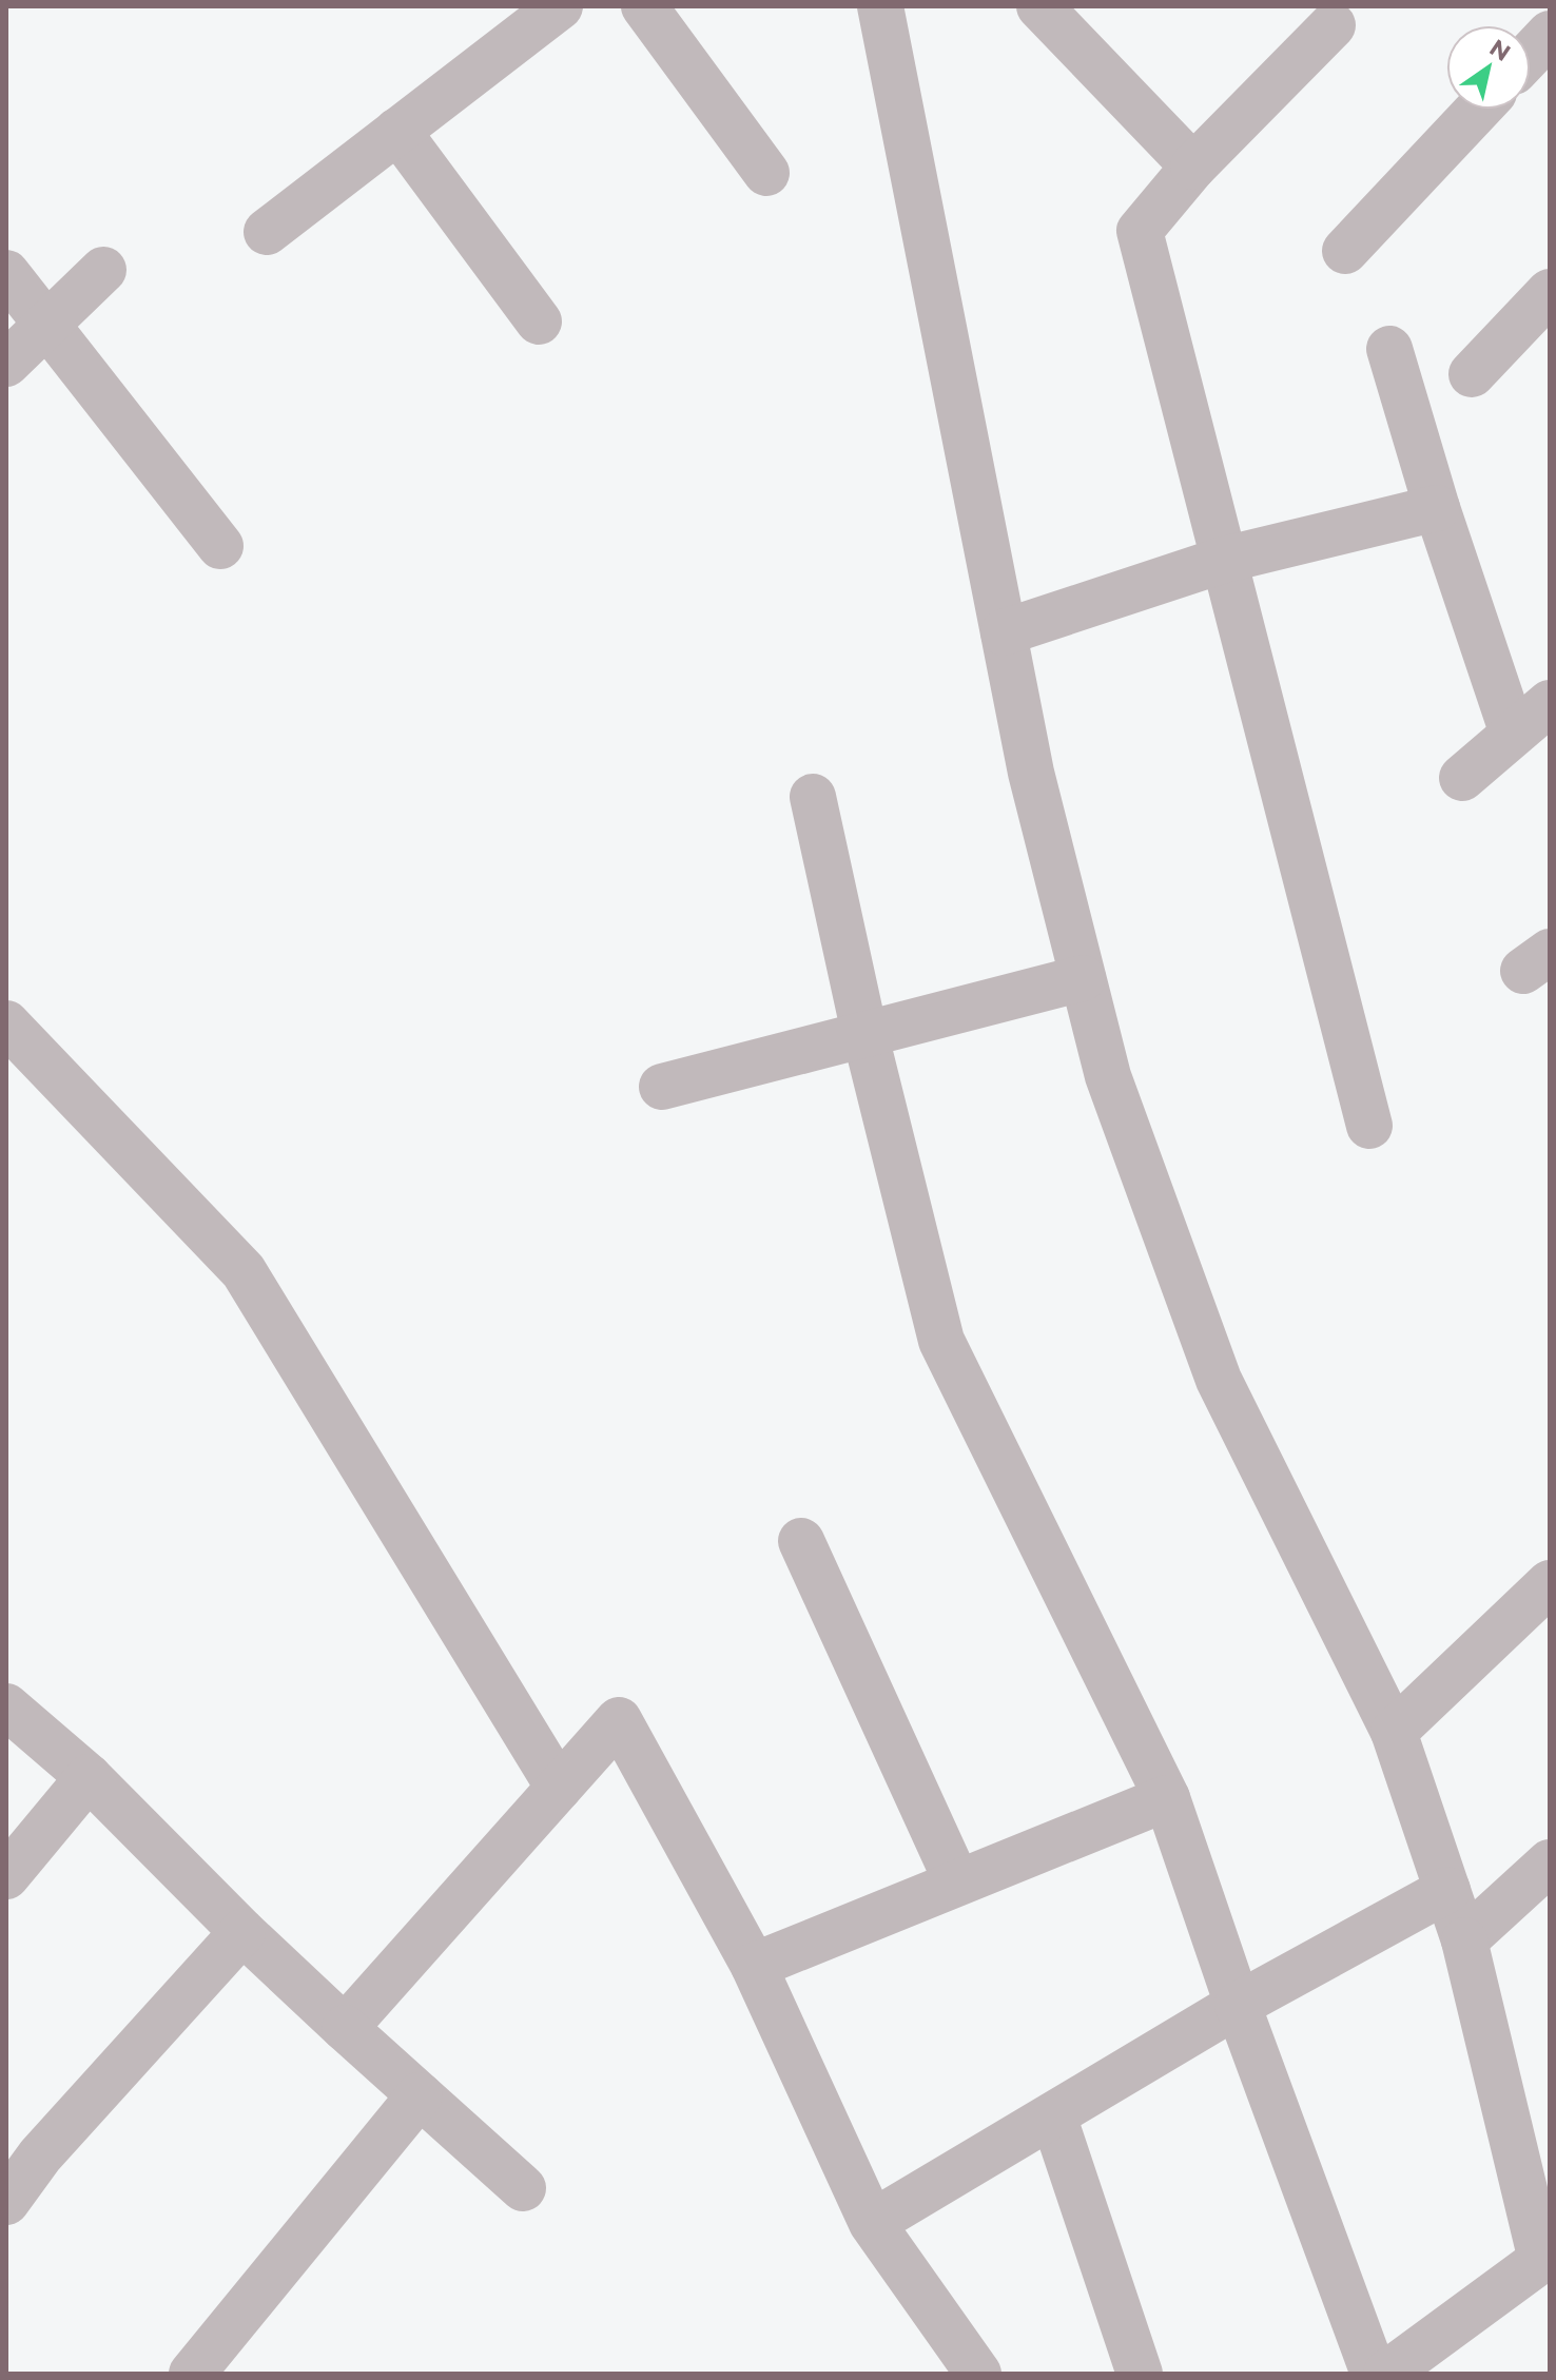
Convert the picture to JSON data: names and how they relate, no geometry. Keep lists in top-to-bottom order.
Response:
{
  "north": "top right"
}
